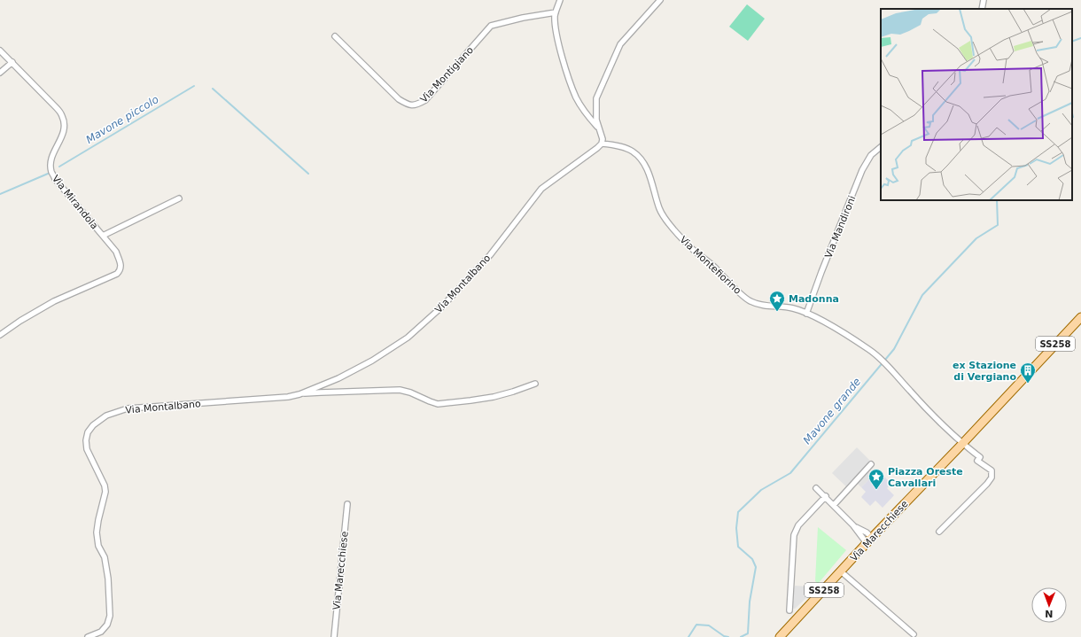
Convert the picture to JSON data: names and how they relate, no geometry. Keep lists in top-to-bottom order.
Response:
{
  "streets": {
    "main road": ["SS258", "Via Marecchiese"],
    "street": [
      "Via Montigiano",
      "Via Mirandola",
      "Via Mandironi",
      "Via Montefiorino",
      "Via Montalbano"
    ]
  },
  "crossings": [
    ["Via Mandironi", "Via Montefiorino"],
    ["Via Montefiorino", "Via Montalbano"],
    ["Via Montefiorino", "Via Marecchiese"]
  ],
  "water": ["Mavone piccolo", "Mavone grande"],
  "places": {
    "place": ["Madonna", "Piazza Oreste Cavallari"],
    "building": ["ex Stazione di Vergiano"]
  },
  "north": "bottom"
}
